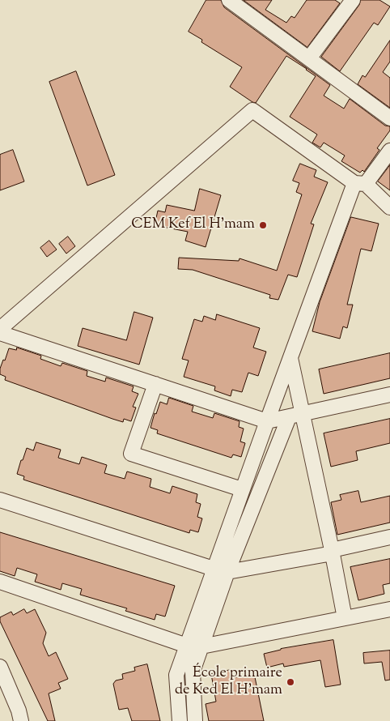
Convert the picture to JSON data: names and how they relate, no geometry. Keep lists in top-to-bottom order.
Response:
{
  "places": ["CEM Kef El H'mam", "École primaire de Ked El H'mam"]
}
